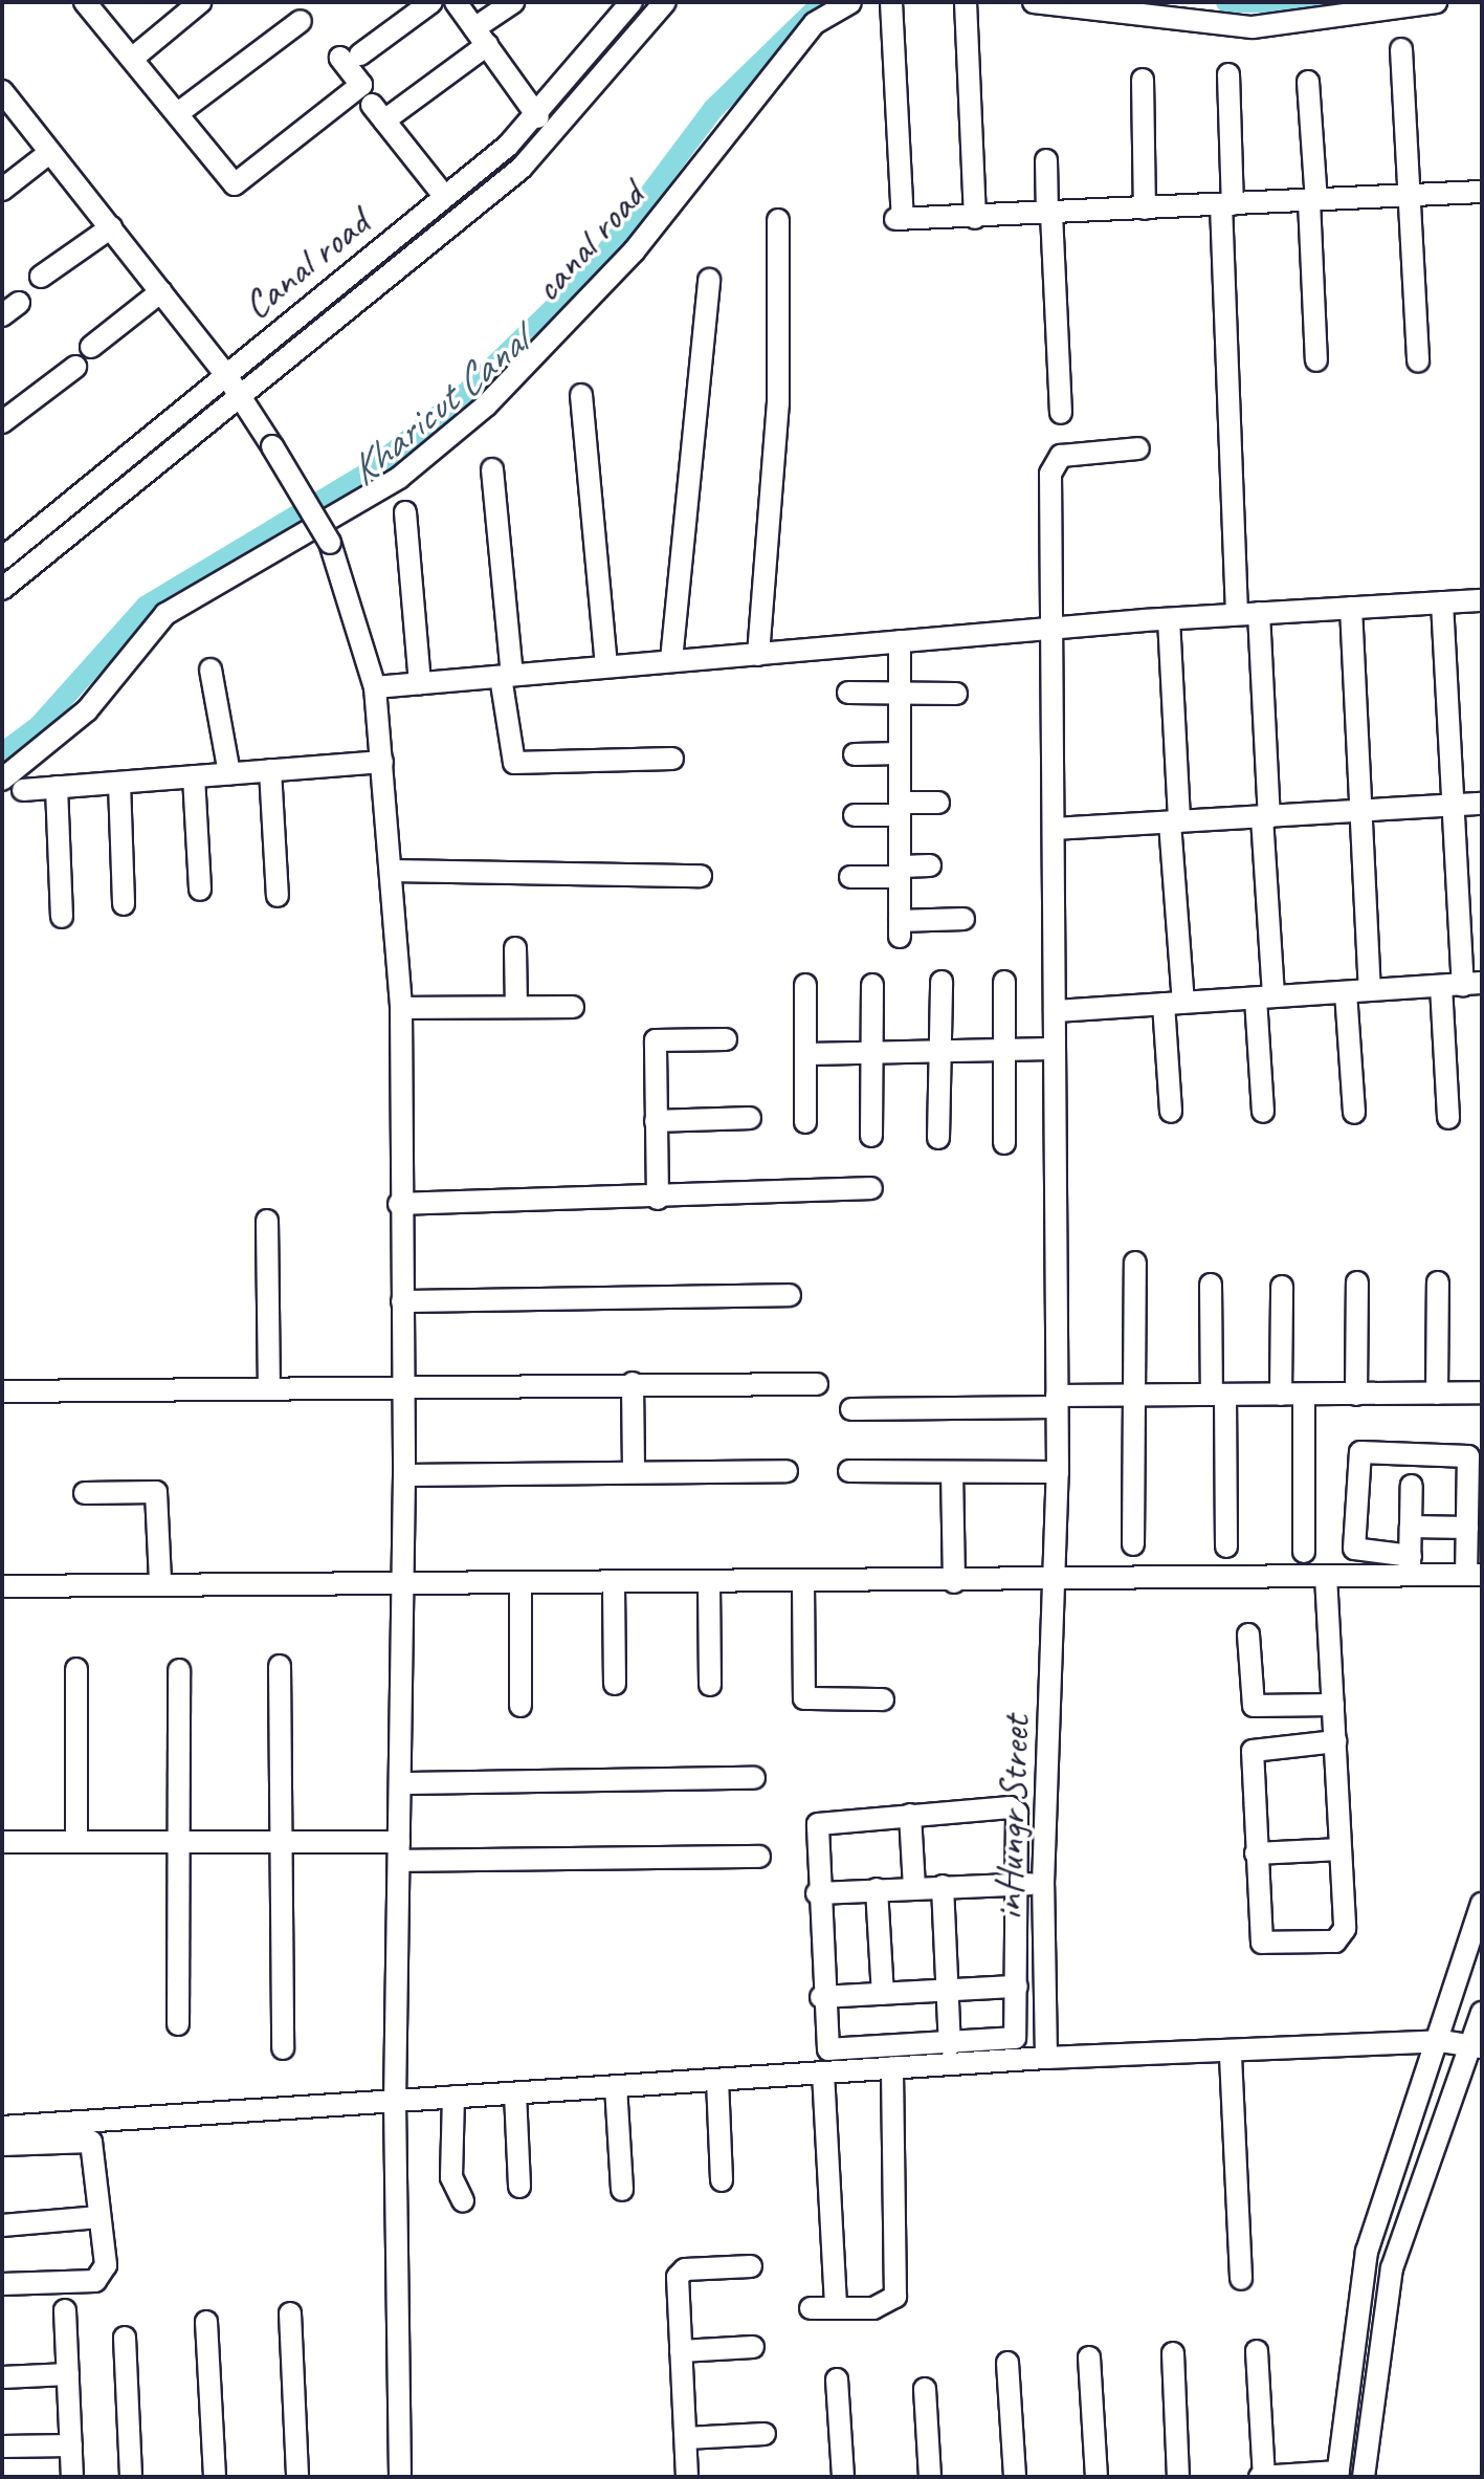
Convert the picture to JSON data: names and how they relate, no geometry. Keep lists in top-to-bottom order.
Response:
{
  "streets": {
    "street": ["canal road", "Canal road", "inHungr Street"]
  },
  "water": ["Kharicut Canal"]
}
